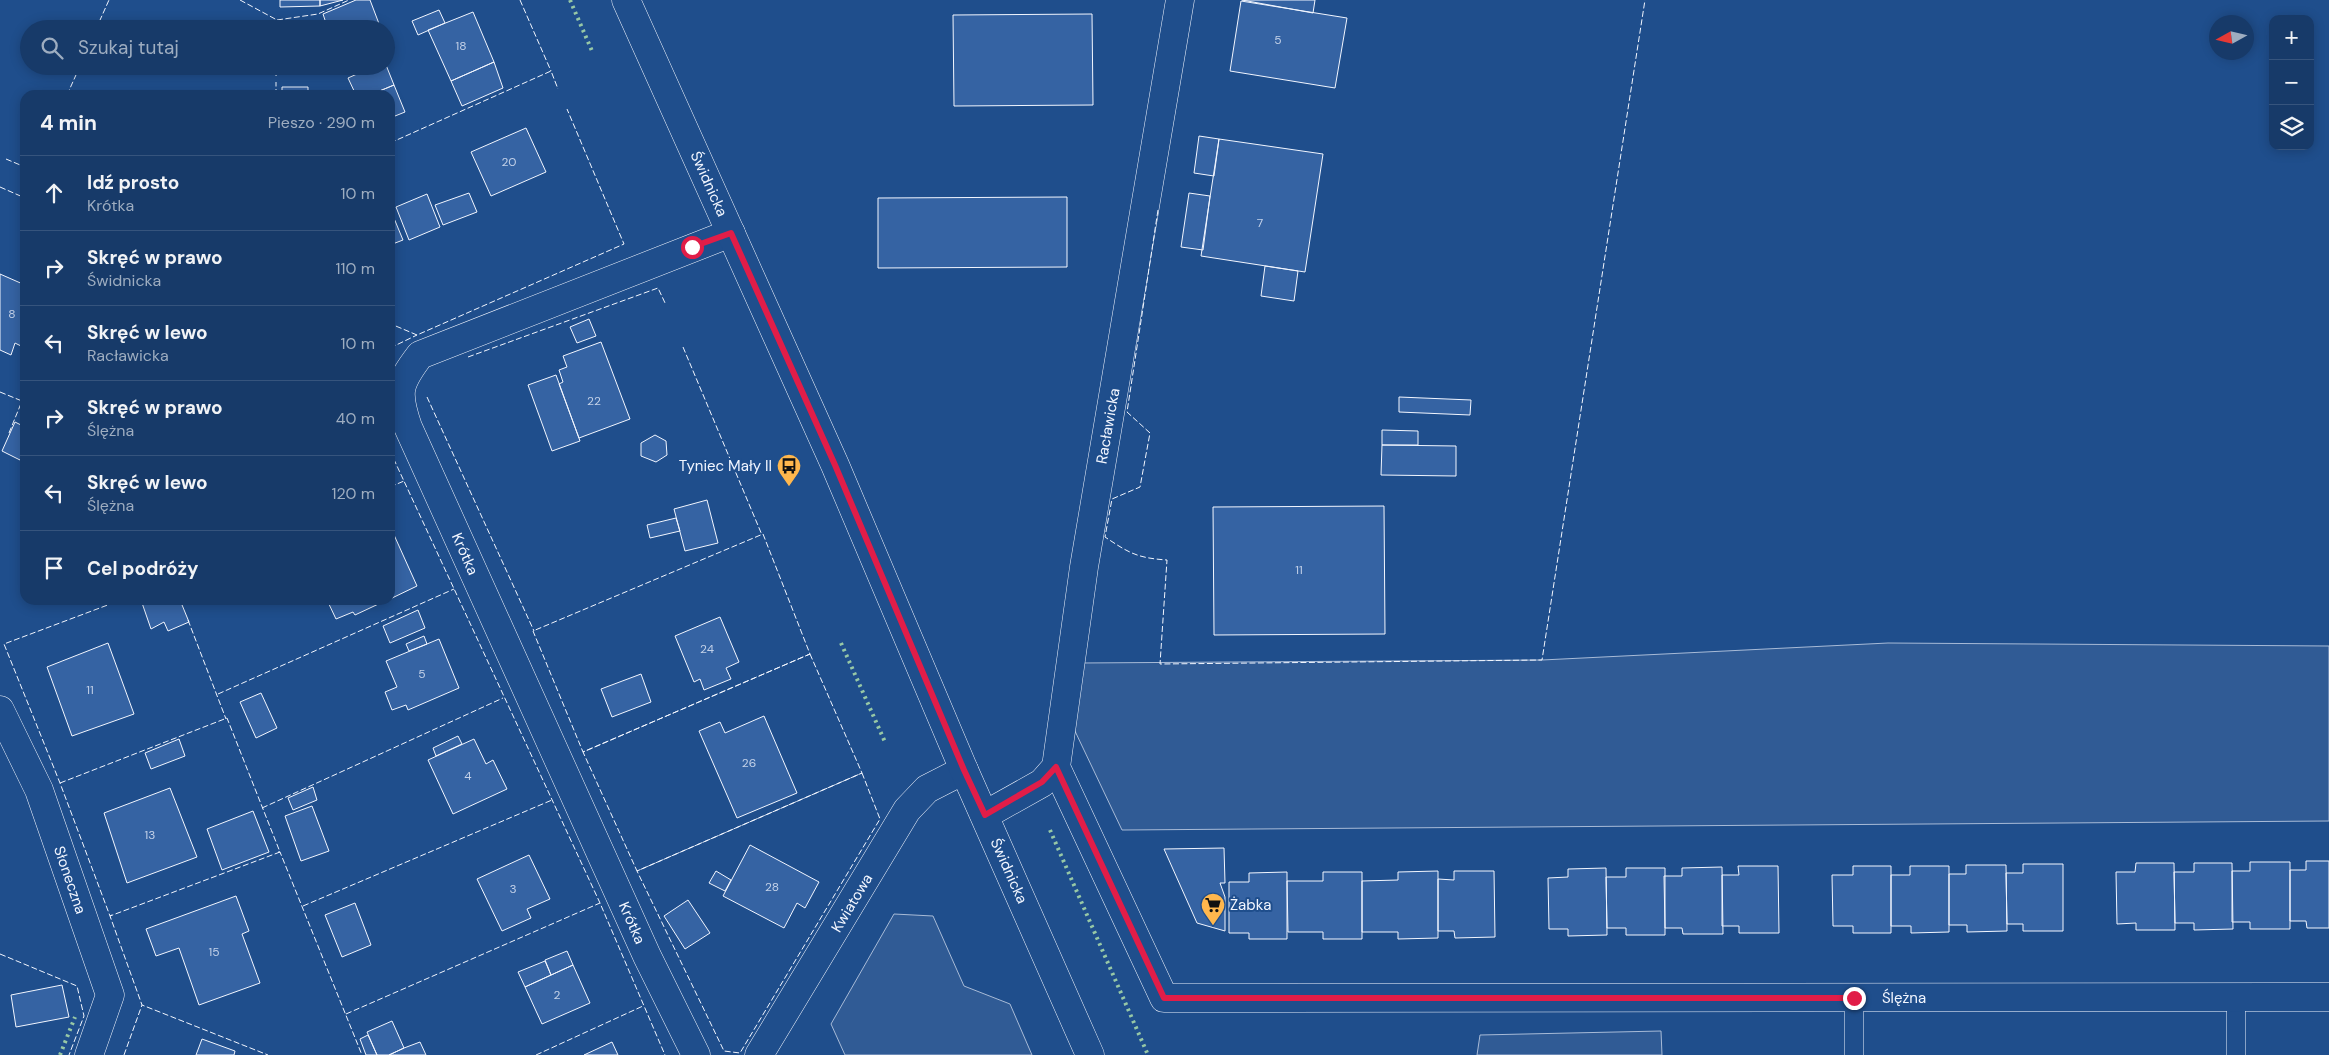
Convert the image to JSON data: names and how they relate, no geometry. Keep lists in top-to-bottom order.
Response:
{
  "streets": {
    "street": [
      "Świdnicka",
      "Racławicka",
      "Krótka",
      "Słoneczna",
      "Kwiatowa",
      "Ślężna"
    ]
  },
  "crossings": [
    ["Świdnicka", "Krótka"],
    ["Świdnicka", "Kwiatowa"],
    ["Racławicka", "Ślężna"]
  ],
  "places": {
    "bus stop": ["Tyniec Mały II"],
    "supermarket": ["Żabka"]
  },
  "house_numbers": [
    "5",
    "18",
    "20",
    "7",
    "8",
    "22",
    "11",
    "24",
    "5",
    "11",
    "26",
    "4",
    "13",
    "28",
    "3",
    "15",
    "2"
  ],
  "north": "left",
  "page": {
    "map_buttons": ["+", "−"],
    "search": "Szukaj tutaj",
    "heading": ["4 min", "Pieszo · 290 m"],
    "list": [
      ["Idź prosto", "Krótka", "10 m"],
      ["Skręć w prawo", "Świdnicka", "110 m"],
      ["Skręć w lewo", "Racławicka", "10 m"],
      ["Skręć w prawo", "Ślężna", "40 m"],
      ["Skręć w lewo", "Ślężna", "120 m"],
      "Cel podróży"
    ]
  }
}
